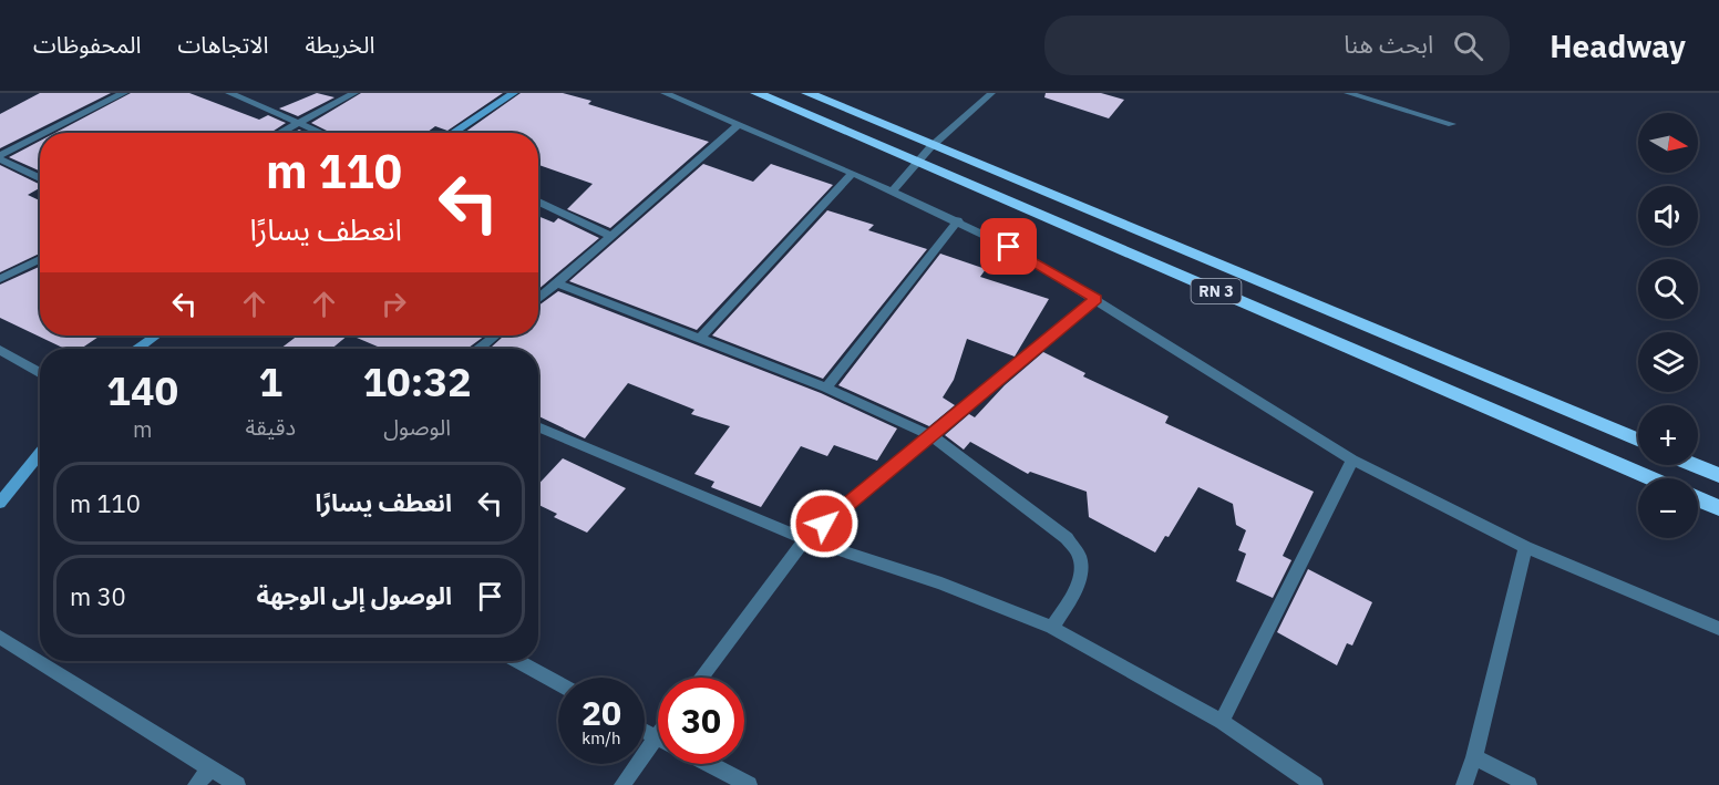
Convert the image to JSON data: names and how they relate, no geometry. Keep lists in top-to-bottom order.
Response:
{
  "streets": {
    "highway": ["RN 3"]
  },
  "north": "right",
  "page": {
    "header": "Headway",
    "search": "ابحث هنا",
    "nav": ["الخريطة", "الاتجاهات", "المحفوظات"],
    "map_buttons": ["+", "−"],
    "turn": ["110 m", "انعطف يسارًا"],
    "eta": [
      "10:32",
      "الوصول",
      "1",
      "دقيقة",
      "140",
      "m"
    ],
    "list": [
      {
        "name": "انعطف يسارًا",
        "value": "110 m"
      },
      {
        "name": "الوصول إلى الوجهة",
        "value": "30 m"
      }
    ],
    "speed": "20 km/h",
    "limit": "30"
  }
}
